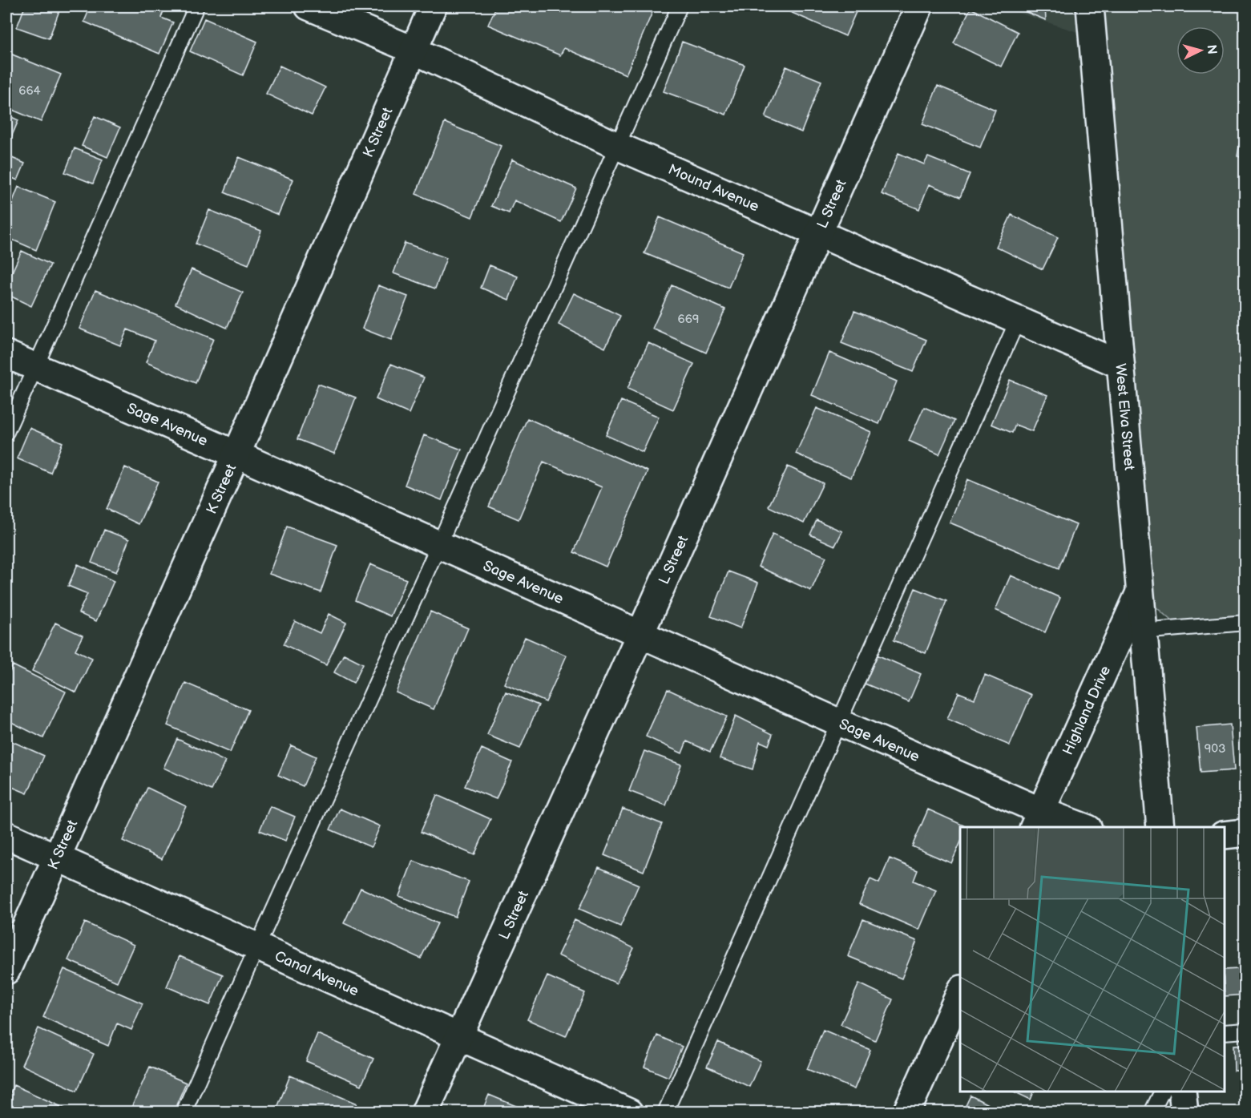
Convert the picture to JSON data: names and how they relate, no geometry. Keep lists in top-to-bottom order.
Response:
{
  "streets": {
    "street": [
      "K Street",
      "Mound Avenue",
      "L Street",
      "West Elva Street",
      "Sage Avenue",
      "Highland Drive",
      "Canal Avenue"
    ]
  },
  "crossings": [
    ["K Street", "Mound Avenue"],
    ["K Street", "Sage Avenue"],
    ["K Street", "Canal Avenue"],
    ["Mound Avenue", "L Street"],
    ["Mound Avenue", "West Elva Street"],
    ["L Street", "Sage Avenue"],
    ["L Street", "Canal Avenue"],
    ["West Elva Street", "Highland Drive"],
    ["Sage Avenue", "Highland Drive"]
  ],
  "house_numbers": ["664", "669", "903"],
  "north": "right"
}
